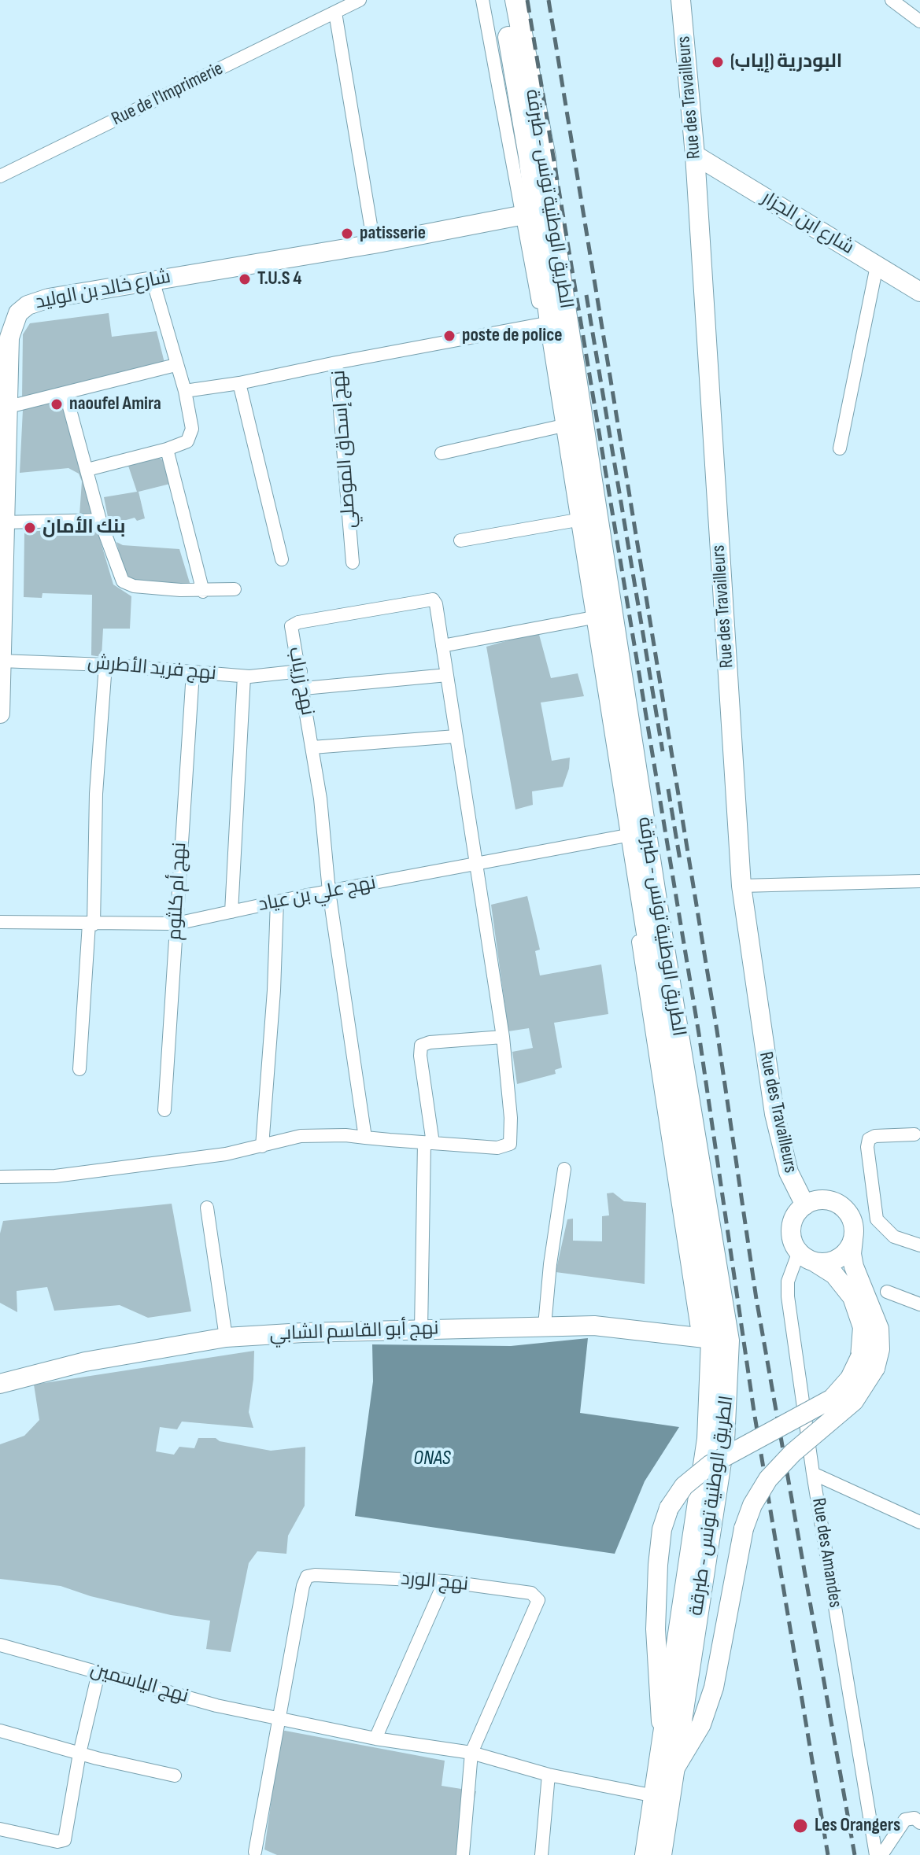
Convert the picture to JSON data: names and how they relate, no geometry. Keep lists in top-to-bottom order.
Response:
{
  "streets": {
    "main road": ["الطريق الوطنية تونس - طبرقة"],
    "street": [
      "Rue de l'Imprimerie",
      "Rue des Travailleurs",
      "شارع ابن الجزار",
      "شارع خالد بن الوليد",
      "نهج إسحاق الموصلي",
      "نهج فريد الأطرش",
      "نهج زرياب",
      "نهج أم كلثوم",
      "نهج علي بن عياد",
      "نهج أبو القاسم الشابي",
      "Rue des Amandes",
      "نهج الورد",
      "نهج الياسمين"
    ]
  },
  "crossings": [
    ["Rue des Travailleurs", "شارع ابن الجزار"],
    ["Rue des Travailleurs", "Rue des Amandes"],
    ["الطريق الوطنية تونس - طبرقة", "شارع خالد بن الوليد"],
    ["الطريق الوطنية تونس - طبرقة", "نهج إسحاق الموصلي"],
    ["الطريق الوطنية تونس - طبرقة", "نهج علي بن عياد"],
    ["الطريق الوطنية تونس - طبرقة", "نهج أبو القاسم الشابي"],
    ["الطريق الوطنية تونس - طبرقة", "نهج الياسمين"],
    ["شارع خالد بن الوليد", "نهج فريد الأطرش"],
    ["نهج فريد الأطرش", "نهج زرياب"],
    ["نهج فريد الأطرش", "نهج أم كلثوم"],
    ["نهج زرياب", "نهج علي بن عياد"],
    ["نهج أم كلثوم", "نهج علي بن عياد"],
    ["نهج الورد", "نهج الياسمين"]
  ],
  "water": ["ONAS"],
  "places": [
    "البودرية (إياب)",
    "patisserie",
    "T.U.S 4",
    "poste de police",
    "naoufel Amira",
    "بنك الأمان",
    "Les Orangers"
  ]
}
